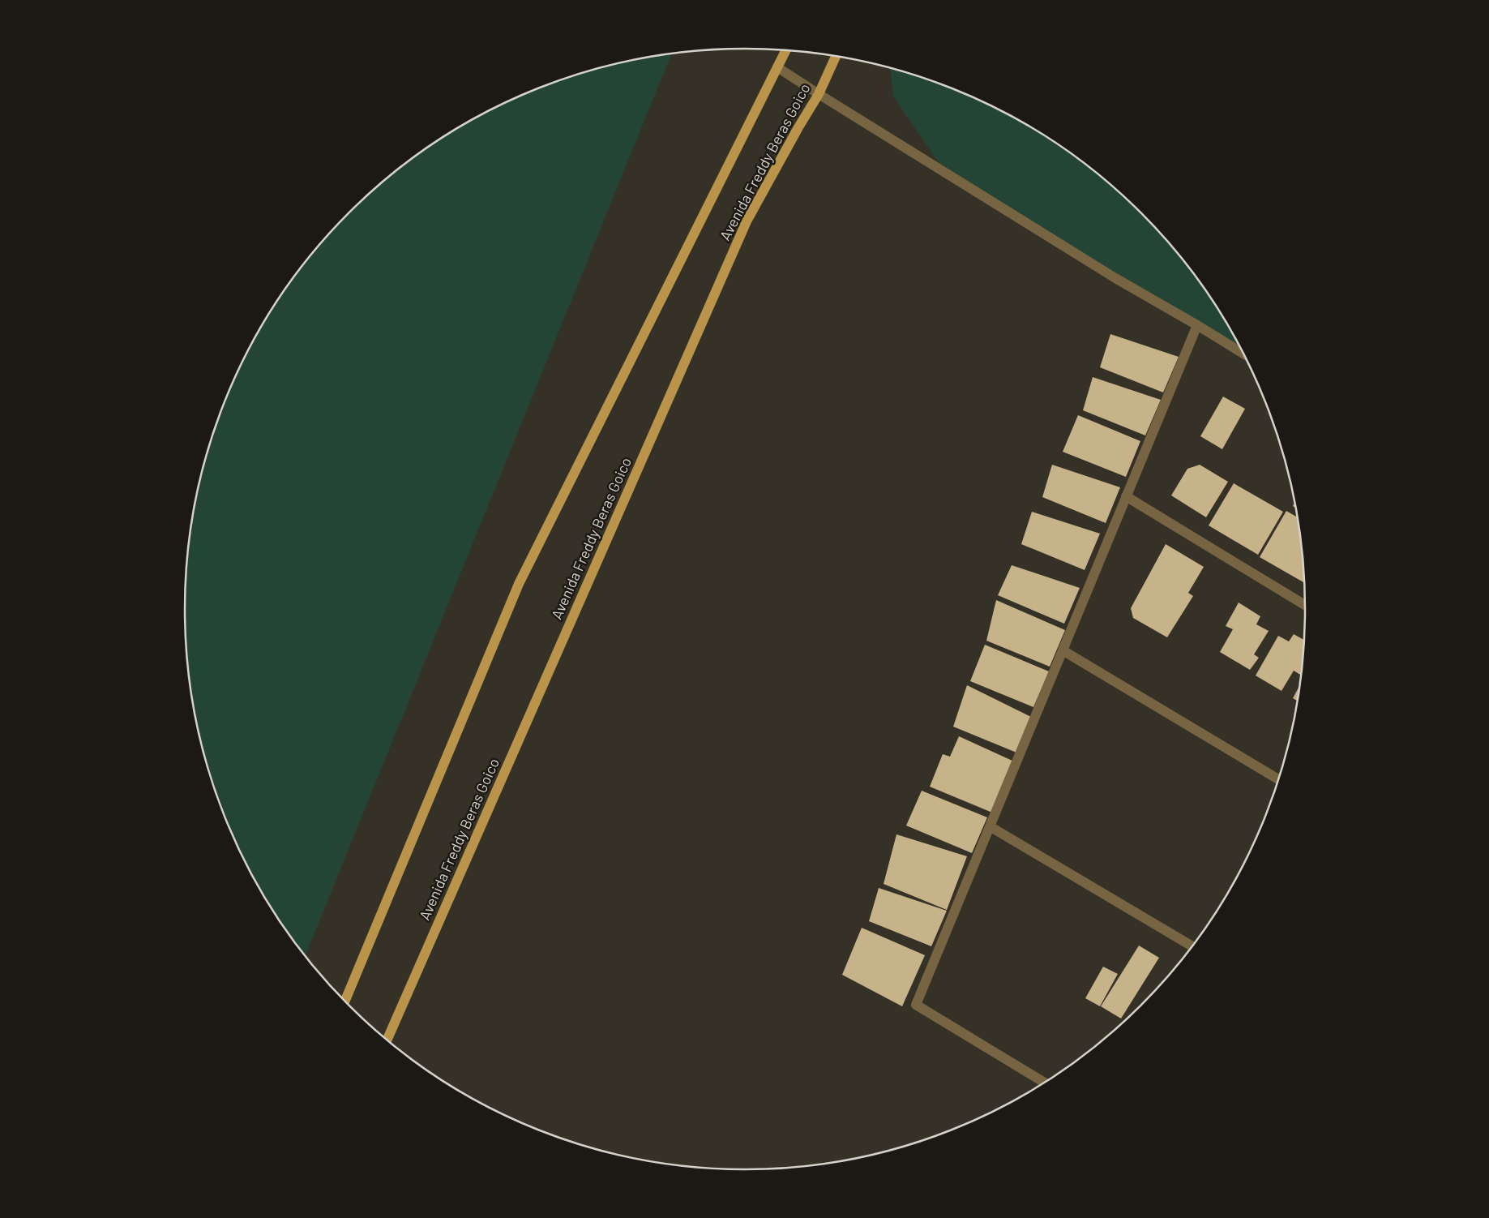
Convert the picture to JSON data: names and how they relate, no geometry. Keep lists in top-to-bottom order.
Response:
{
  "streets": {
    "main road": ["Avenida Freddy Beras Goico"]
  }
}
